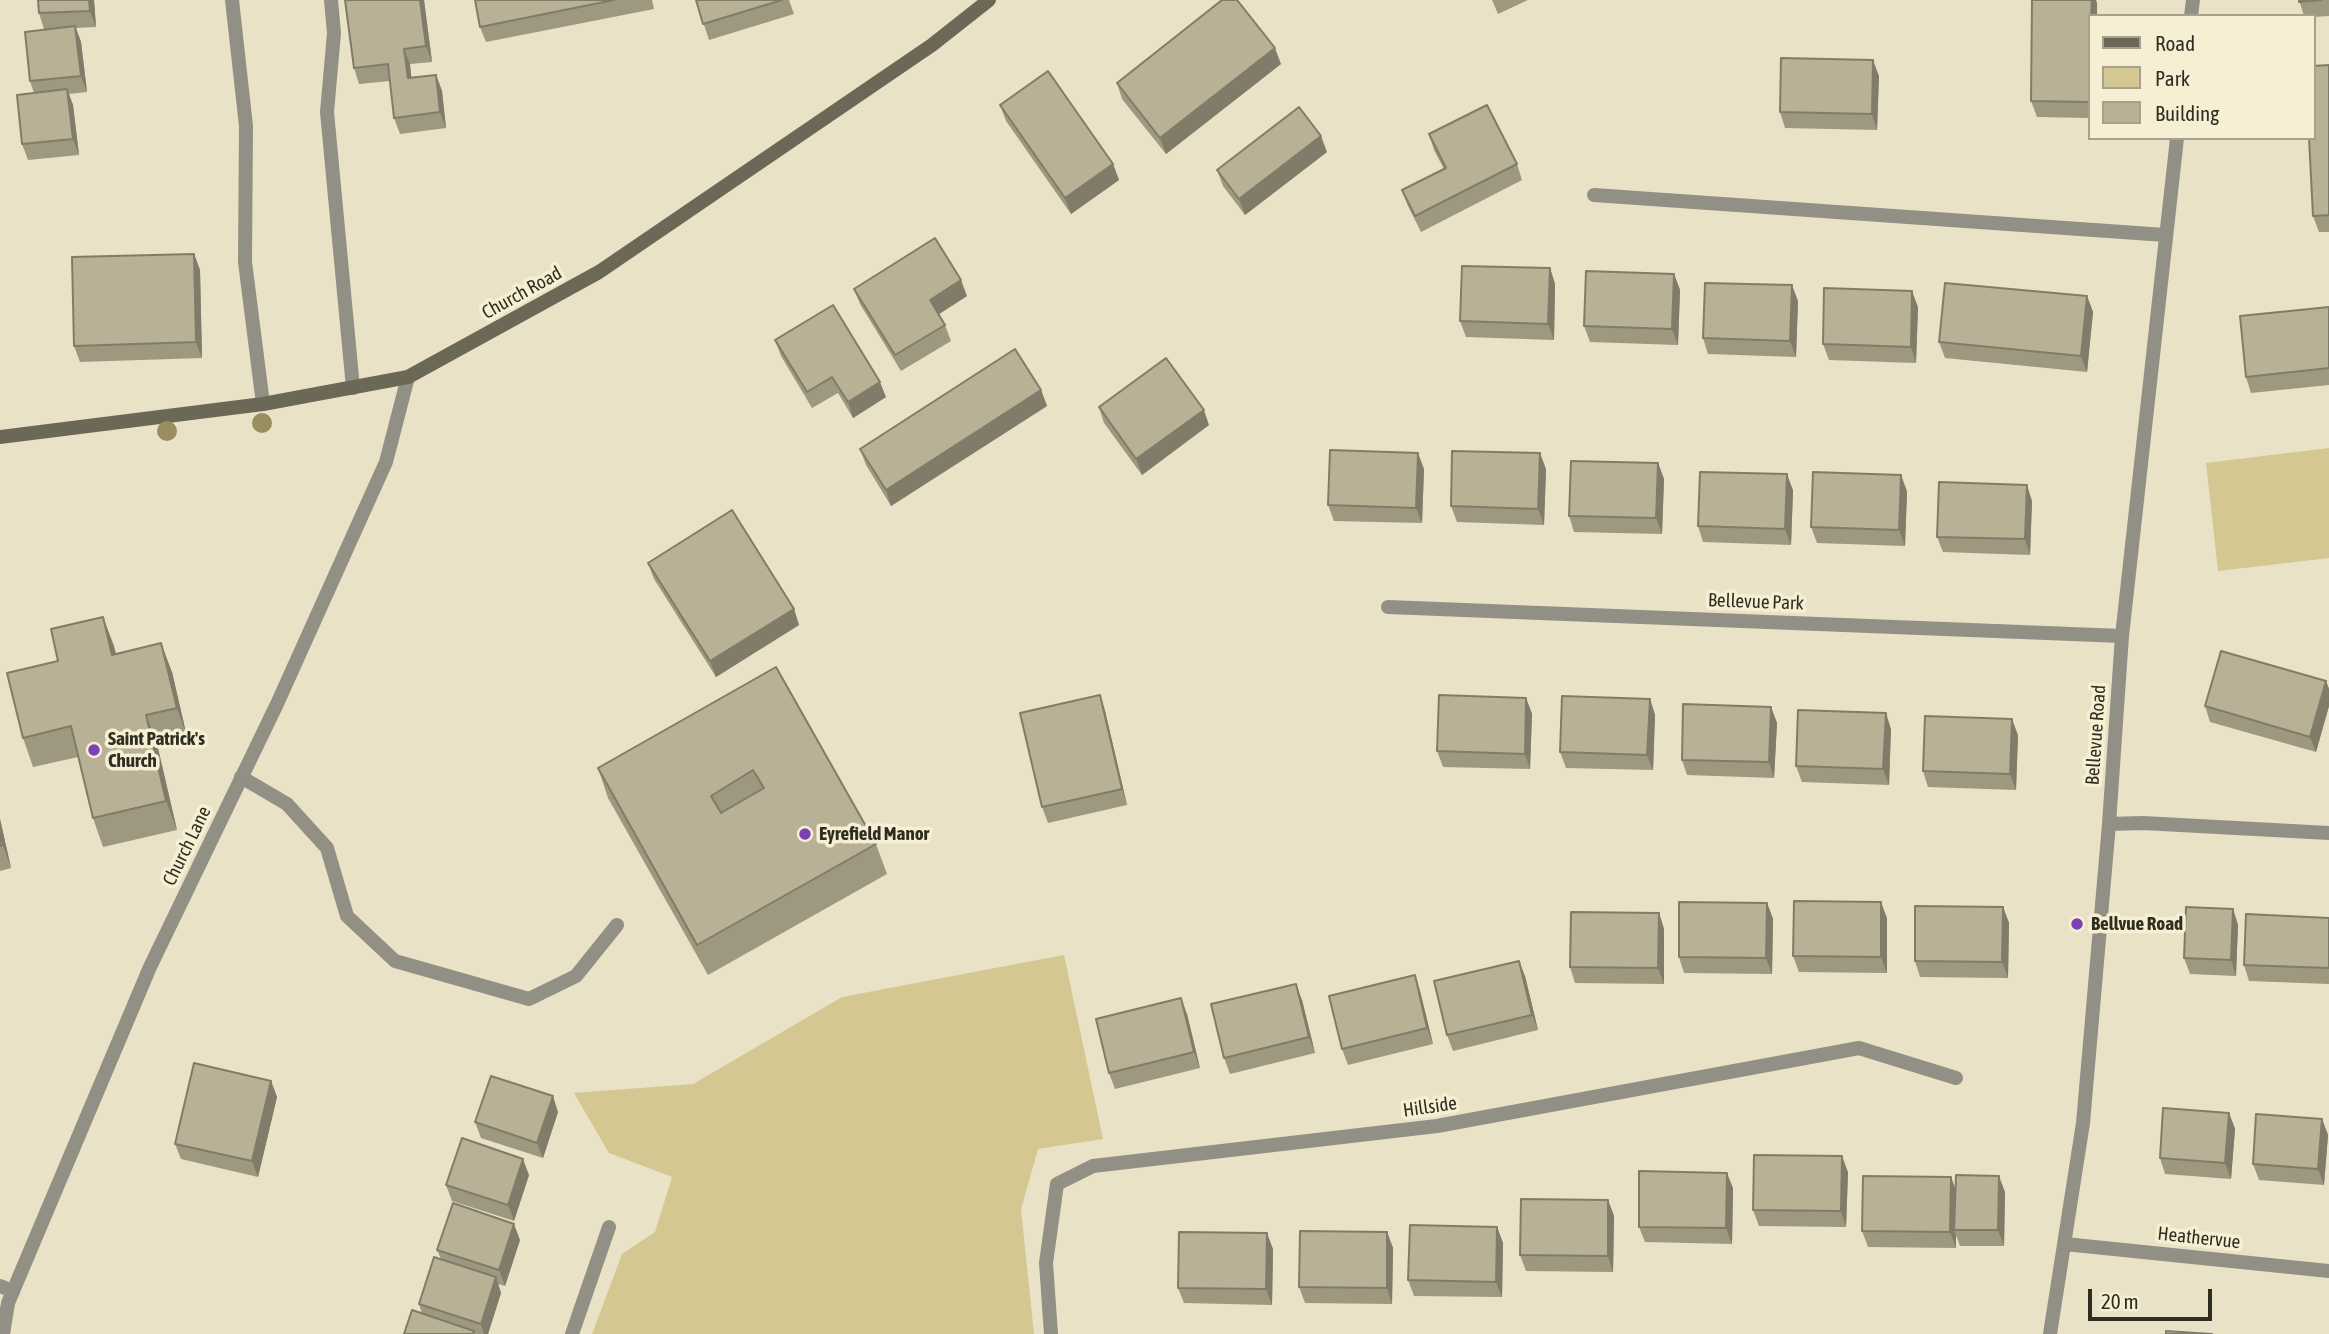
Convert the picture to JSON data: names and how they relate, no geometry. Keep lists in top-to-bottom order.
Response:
{
  "streets": {
    "main road": ["Church Road"],
    "street": [
      "Bellevue Park",
      "Bellevue Road",
      "Church Lane",
      "Hillside",
      "Heathervue"
    ]
  },
  "crossings": [
    ["Church Road", "Church Lane"],
    ["Bellevue Park", "Bellevue Road"],
    ["Bellevue Road", "Heathervue"]
  ],
  "places": ["Saint Patrick's Church", "Eyrefield Manor", "Bellvue Road"],
  "legend": ["Road", "Park", "Building"],
  "scale_bar": "20 m"
}
